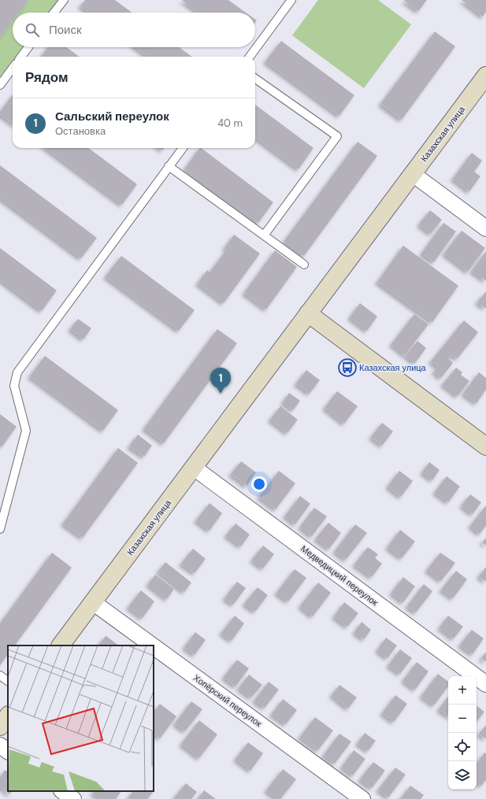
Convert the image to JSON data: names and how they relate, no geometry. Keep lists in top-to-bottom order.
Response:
{
  "streets": {
    "main road": ["Казахская улица"],
    "street": ["Медведицкий переулок", "Хопёрский переулок"]
  },
  "crossings": [
    ["Казахская улица", "Медведицкий переулок"],
    ["Казахская улица", "Хопёрский переулок"]
  ],
  "places": {
    "bus stop": ["Казахская улица"]
  },
  "page": {
    "search": "Поиск",
    "heading": "Рядом",
    "list": [
      {
        "mark": "1",
        "name": "Сальский переулок",
        "note": "Остановка",
        "value": "40 m"
      }
    ],
    "pins": "1",
    "map_buttons": ["+", "−"]
  }
}
